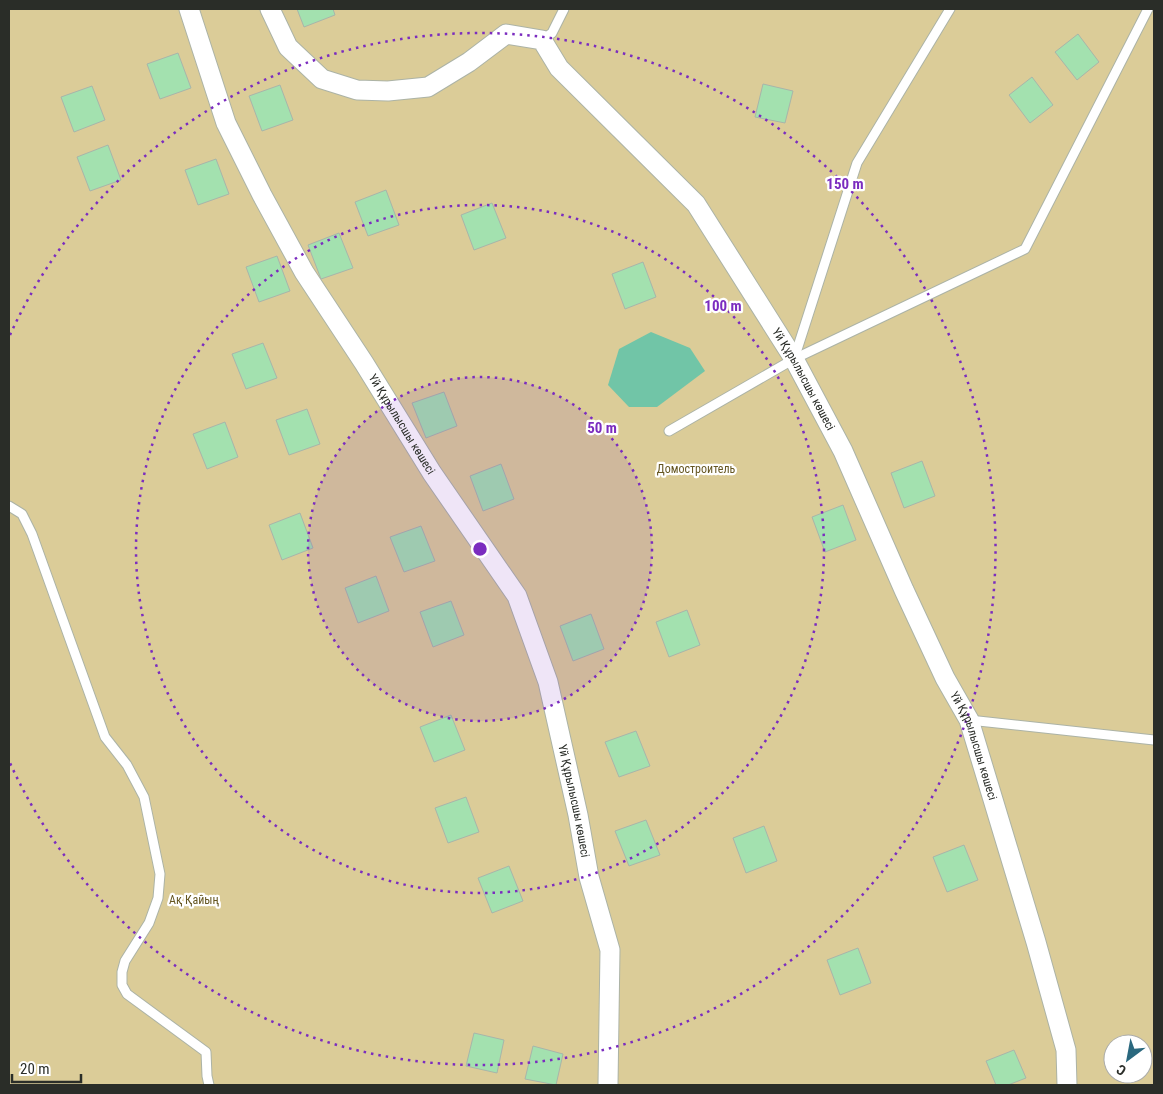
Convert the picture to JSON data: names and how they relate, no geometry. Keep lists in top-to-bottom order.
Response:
{
  "streets": {
    "street": ["Үй Құрылысшы көшесі"]
  },
  "parks": ["Домостроитель", "Ақ Қайың"],
  "scale_bar": "20 m",
  "north": "bottom left",
  "rings": ["150 m", "100 m", "50 m"]
}
